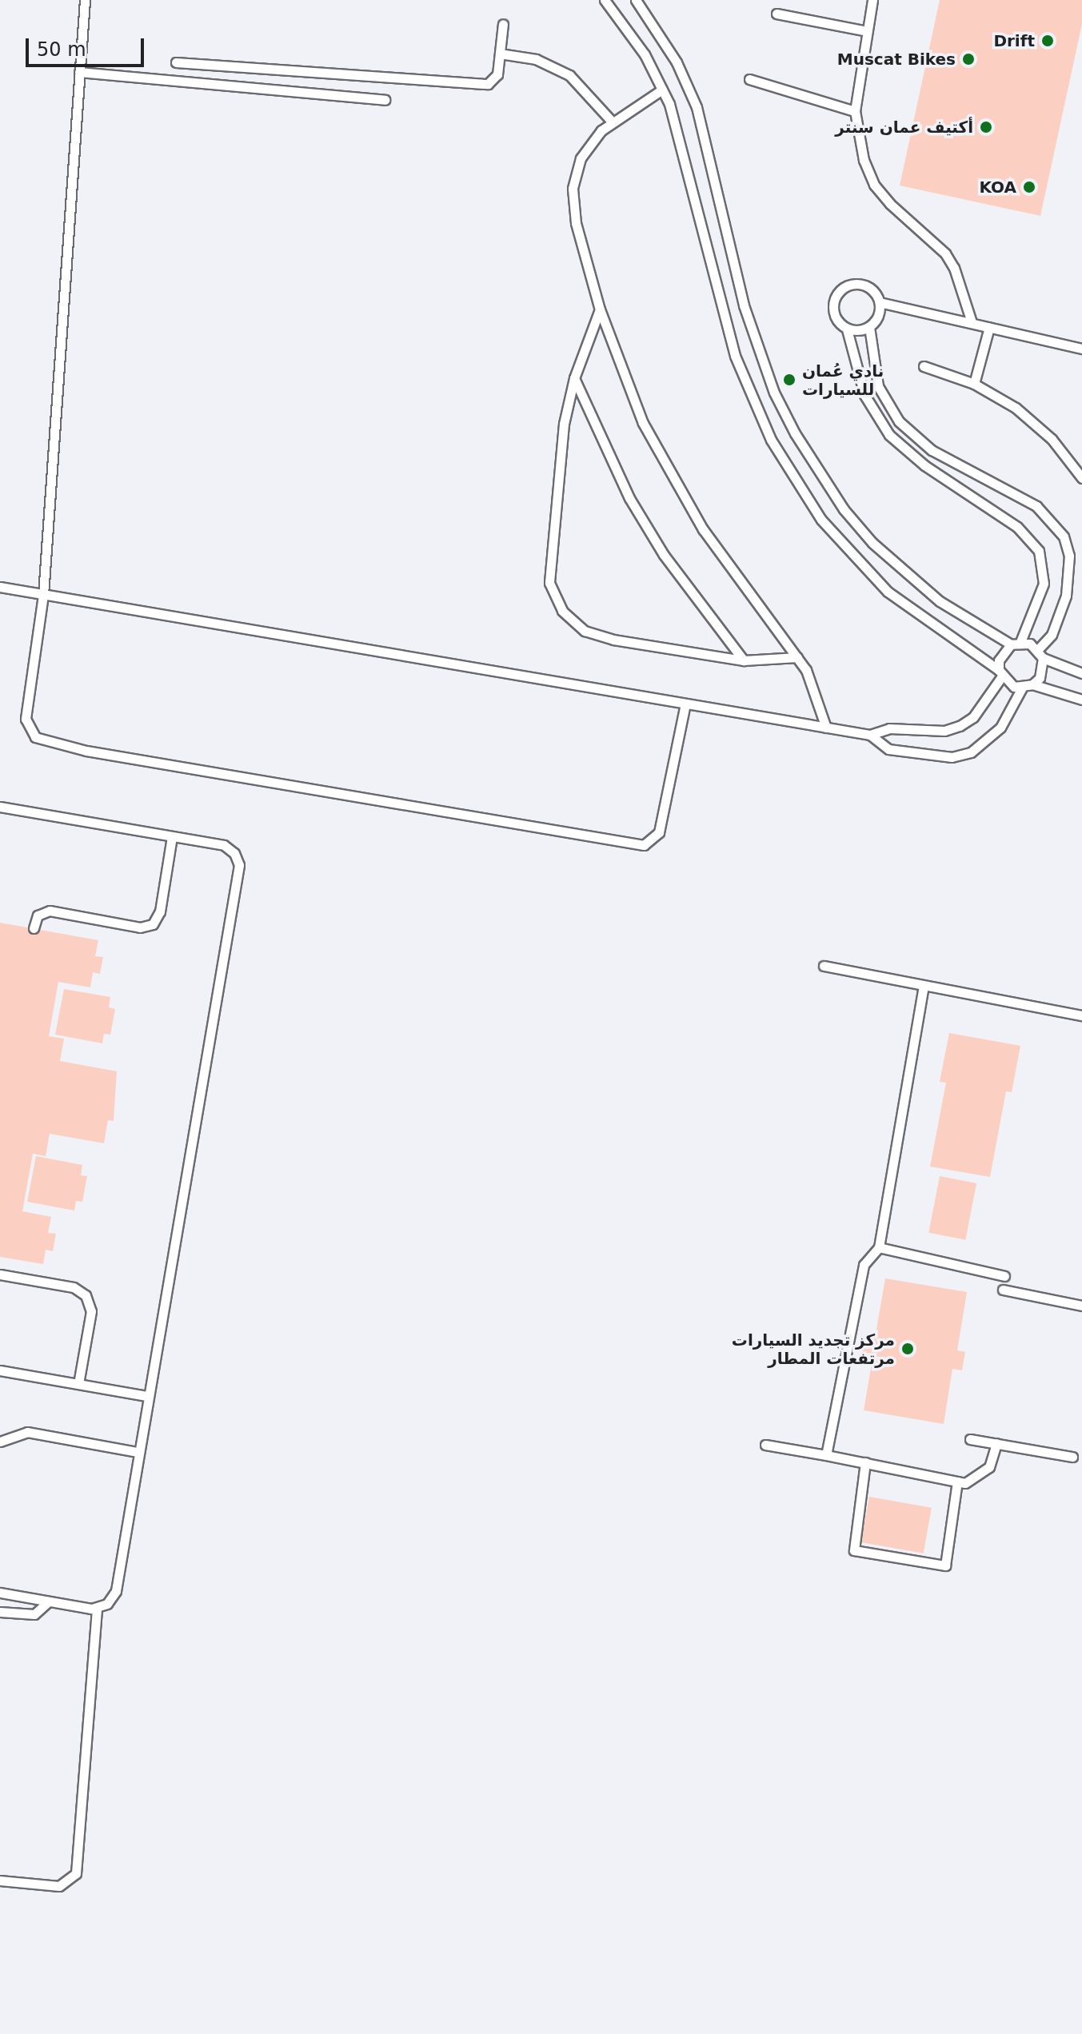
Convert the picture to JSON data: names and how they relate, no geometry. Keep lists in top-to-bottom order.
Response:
{
  "places": [
    "Drift",
    "Muscat Bikes",
    "أكتيف عمان سنتر",
    "KOA",
    "نادي عُمان للسيارات",
    "مركز تجديد السيارات مرتفعات المطار"
  ],
  "scale_bar": "50 m"
}
